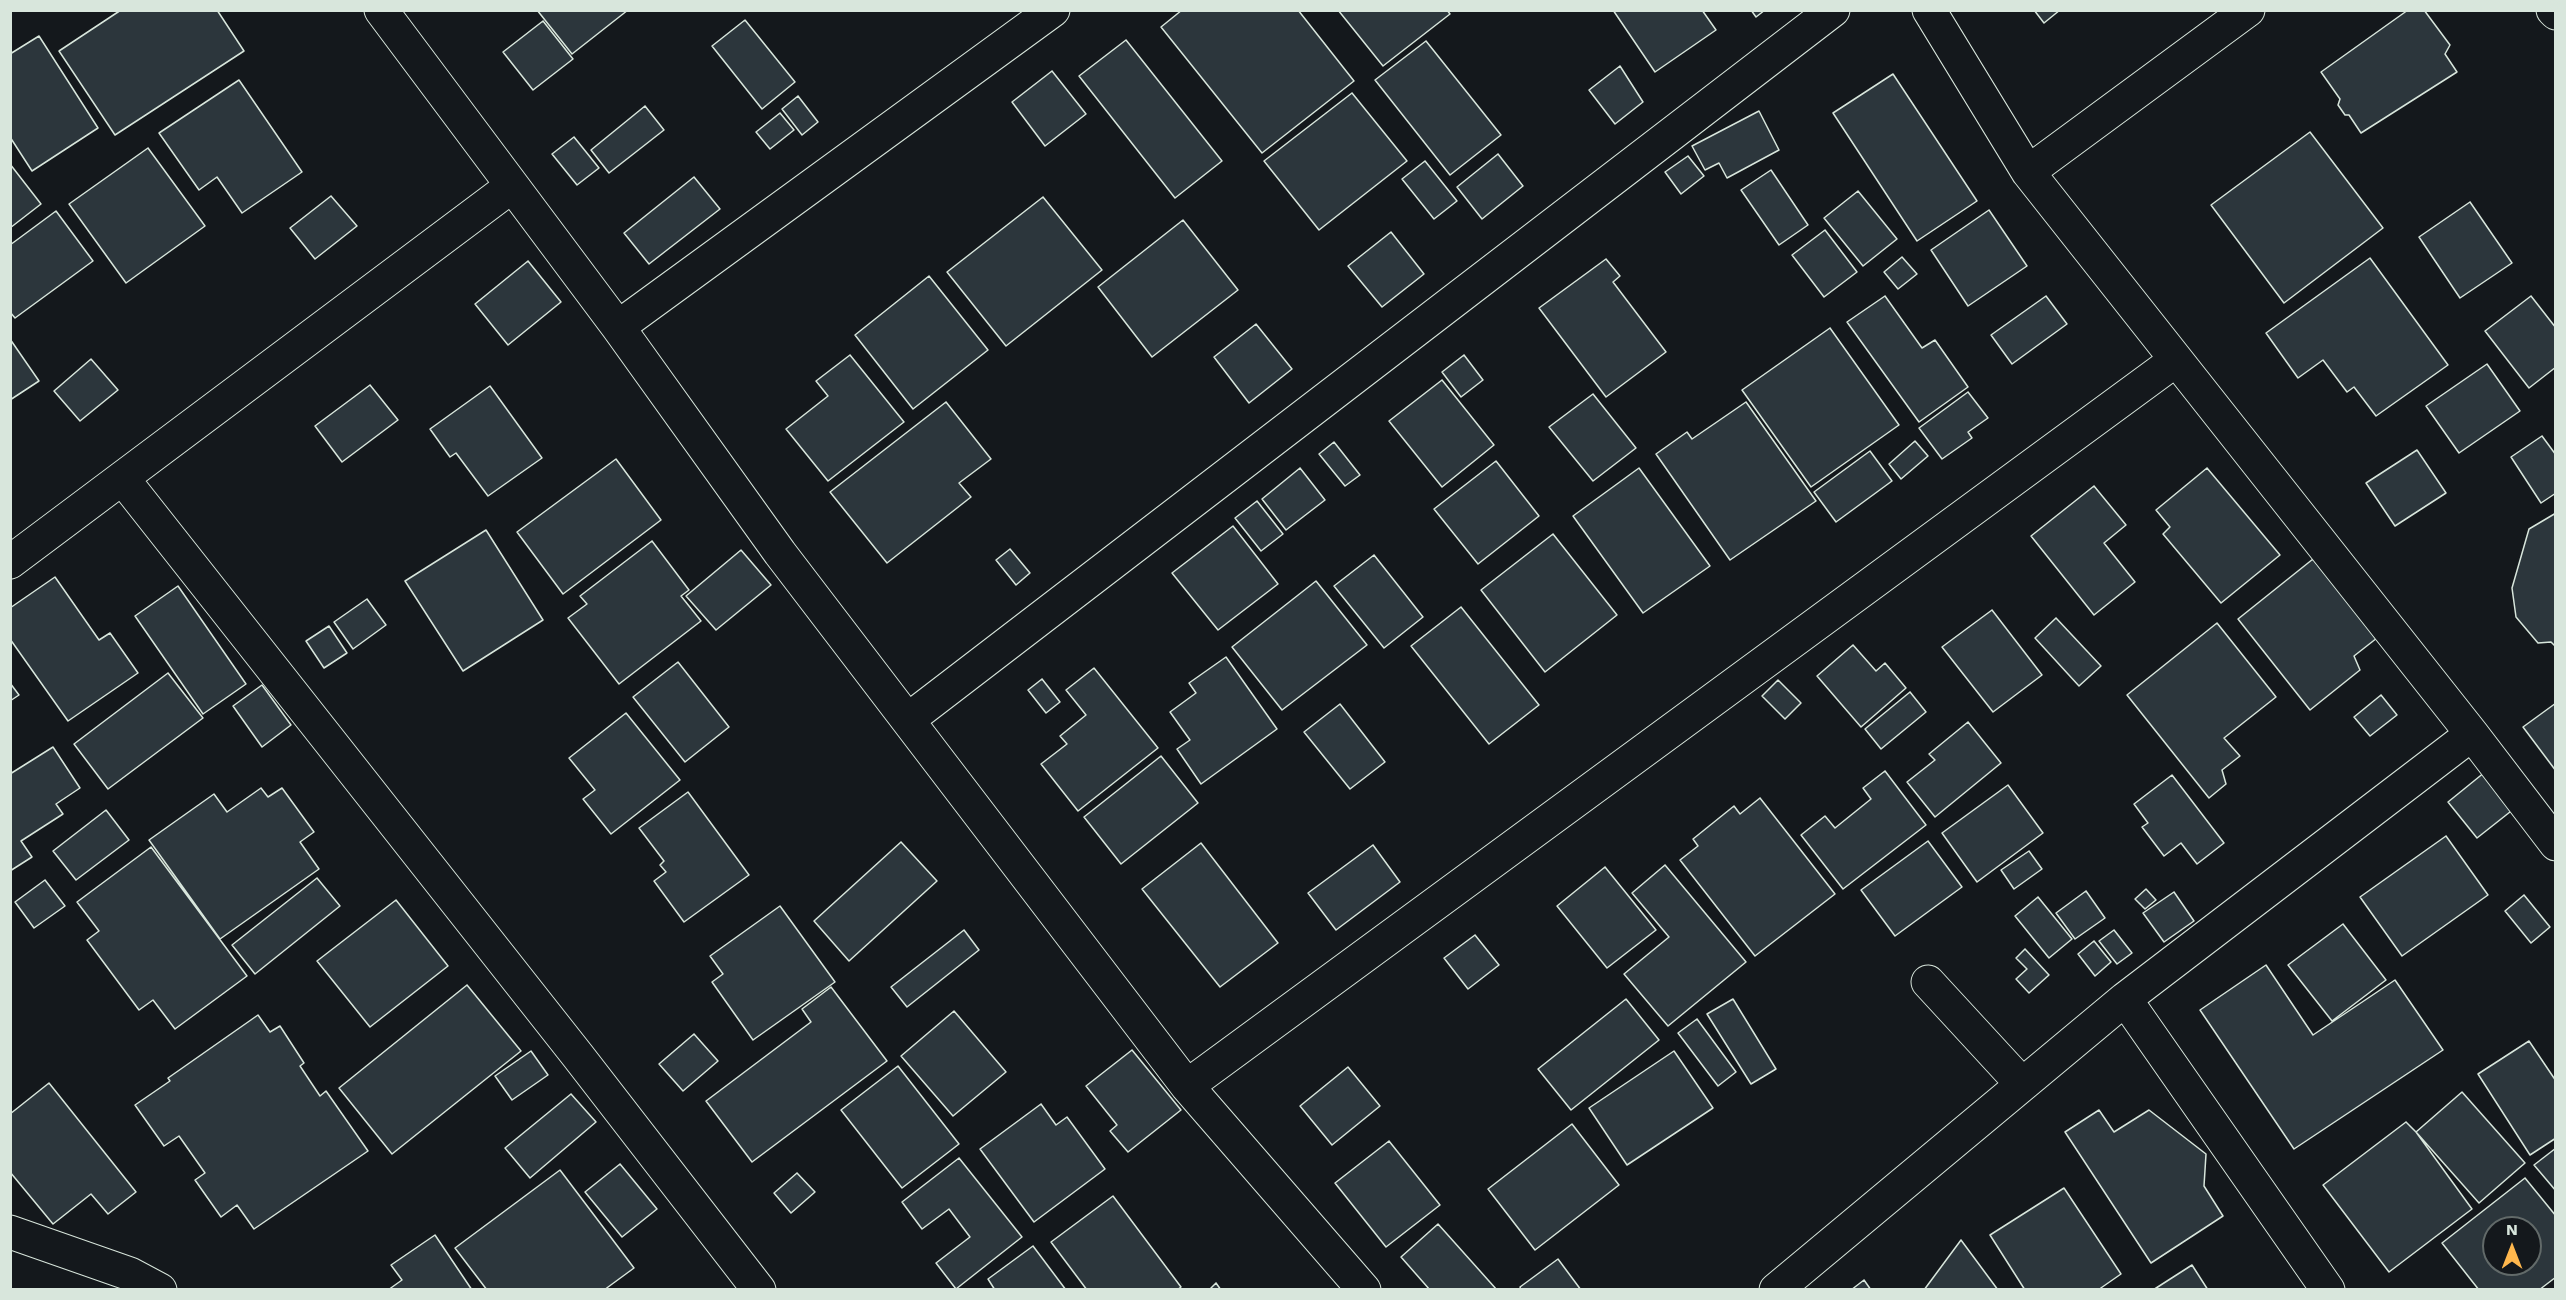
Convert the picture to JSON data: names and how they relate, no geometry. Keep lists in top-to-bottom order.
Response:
{
  "north": "top"
}
